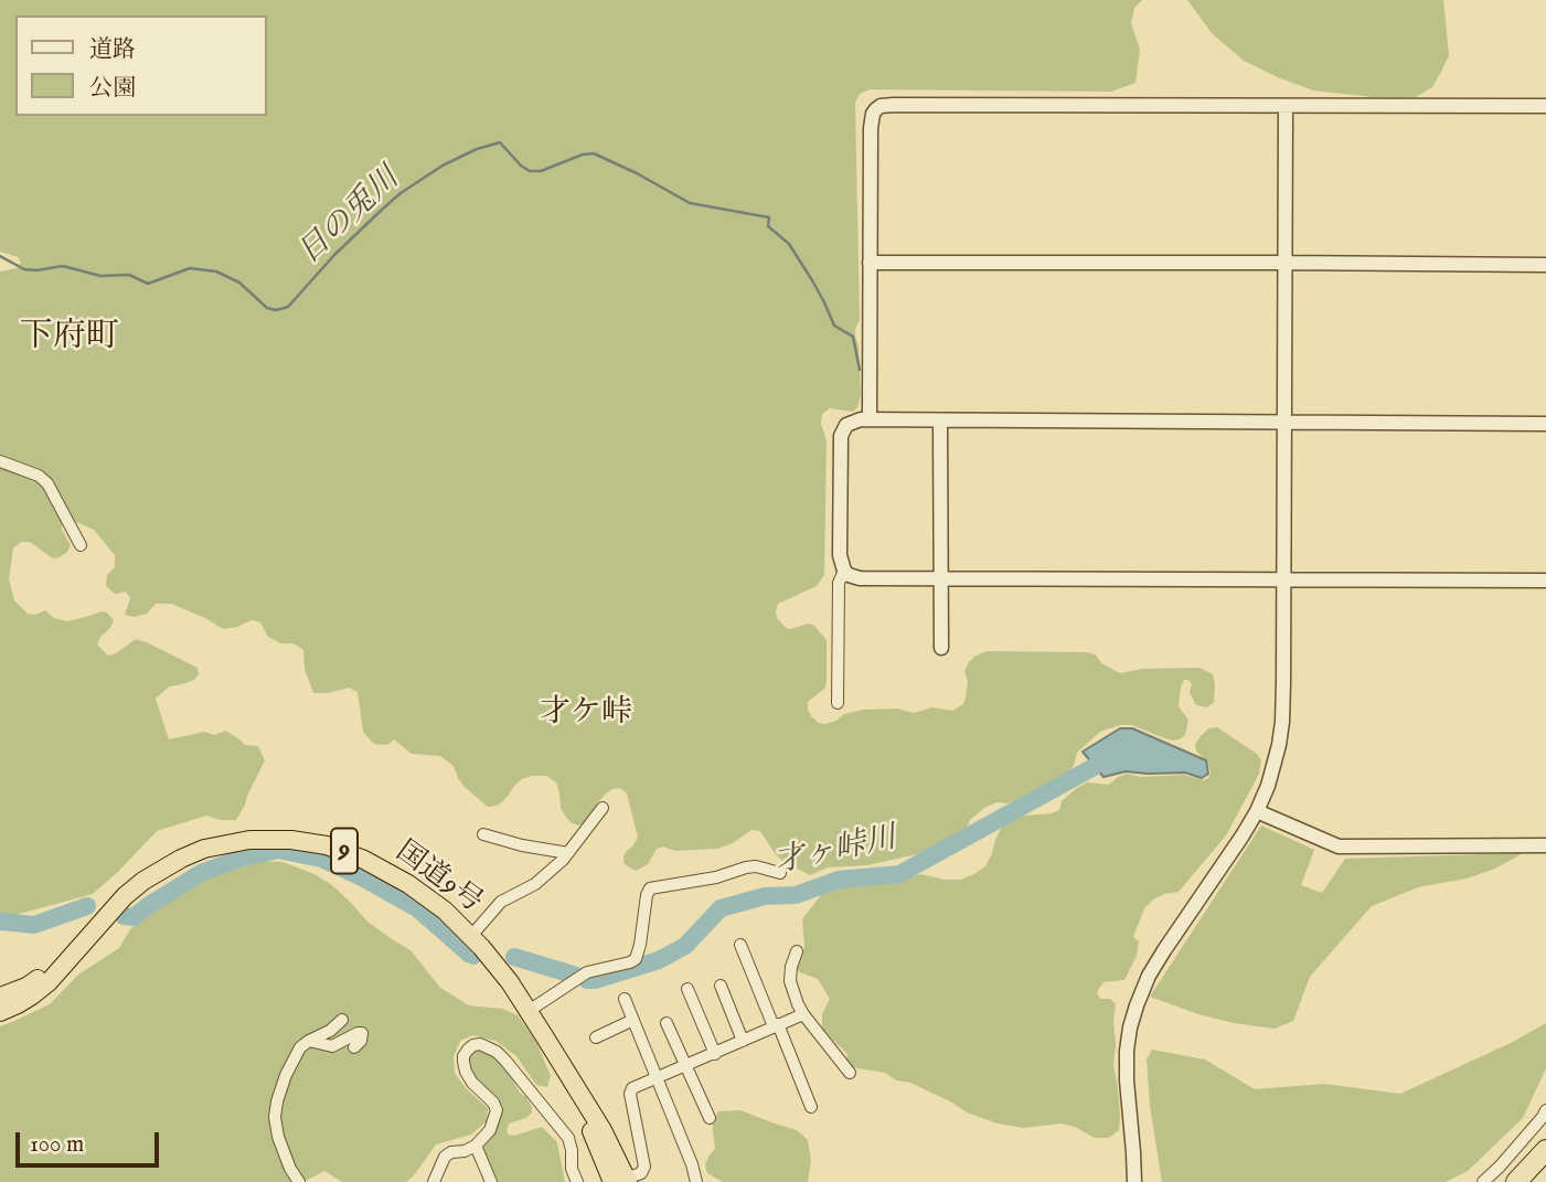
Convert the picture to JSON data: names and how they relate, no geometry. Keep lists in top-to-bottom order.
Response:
{
  "streets": {
    "highway": ["9", "国道9号"]
  },
  "districts": ["下府町", "才ケ峠"],
  "water": ["日の兎川", "才ヶ峠川"],
  "legend": ["道路", "公園"],
  "scale_bar": "100 m"
}
